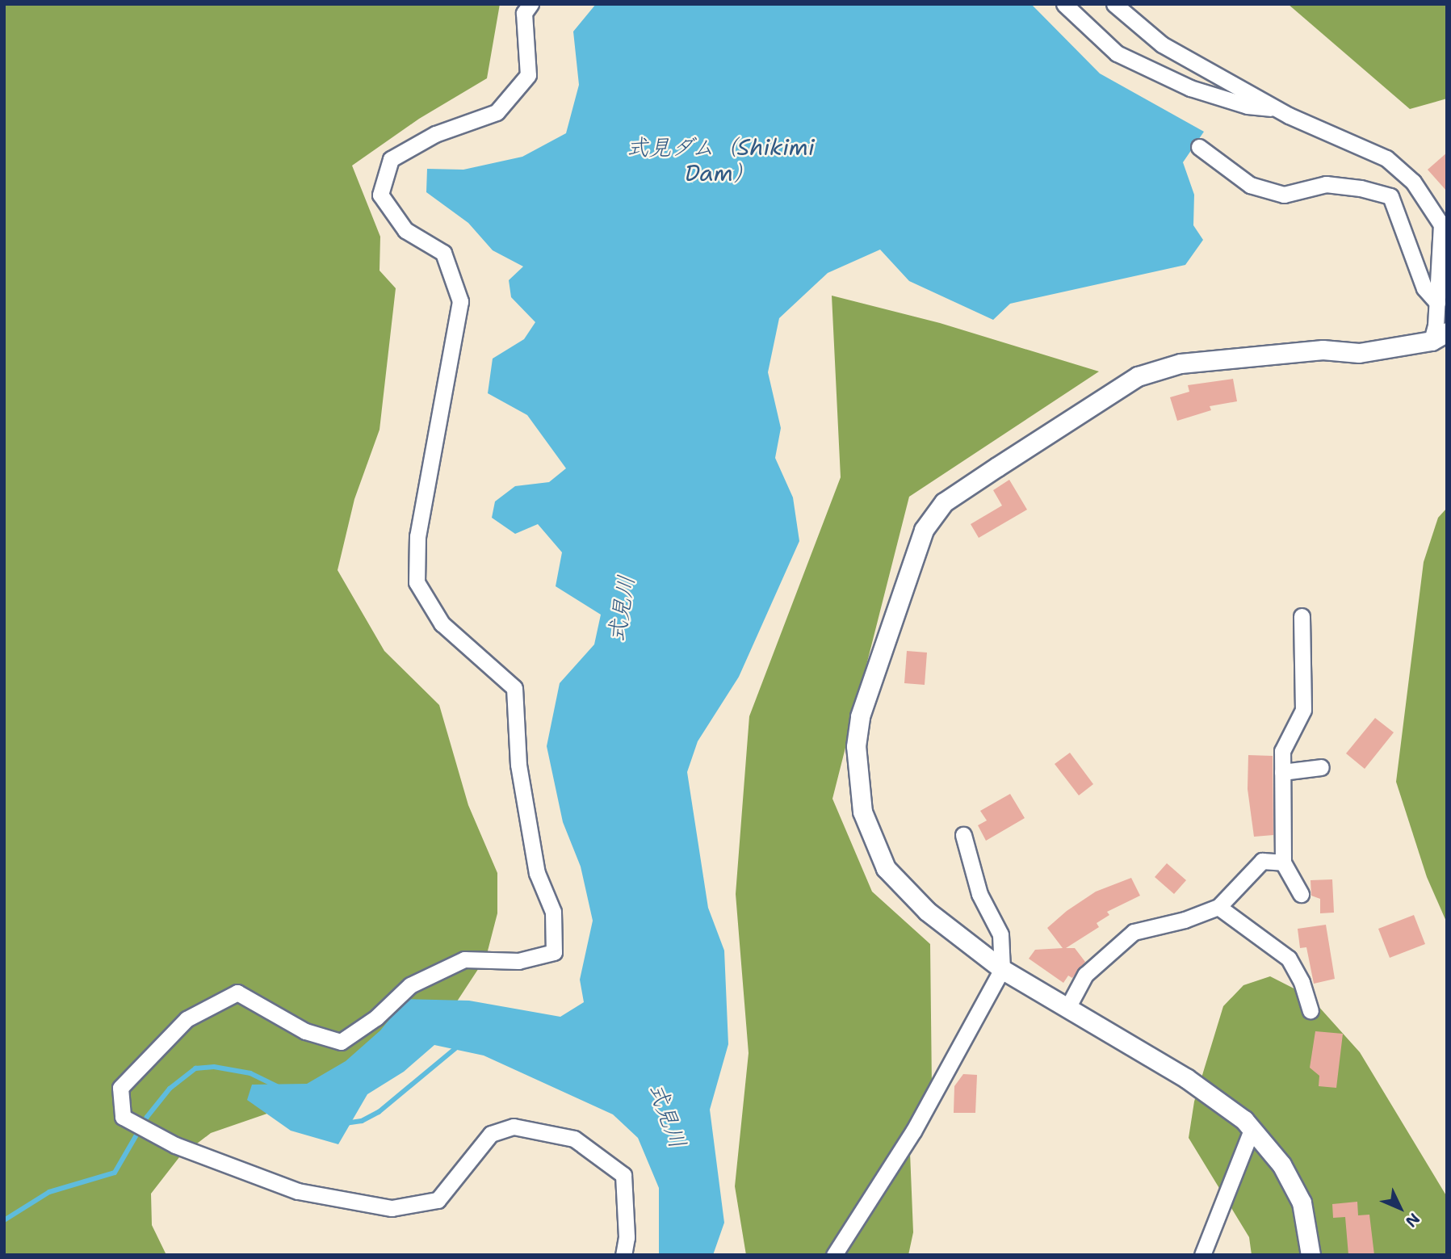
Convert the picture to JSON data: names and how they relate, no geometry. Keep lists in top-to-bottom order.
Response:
{
  "water": ["式見ダム（Shikimi Dam）", "式見川"],
  "north": "bottom right"
}
